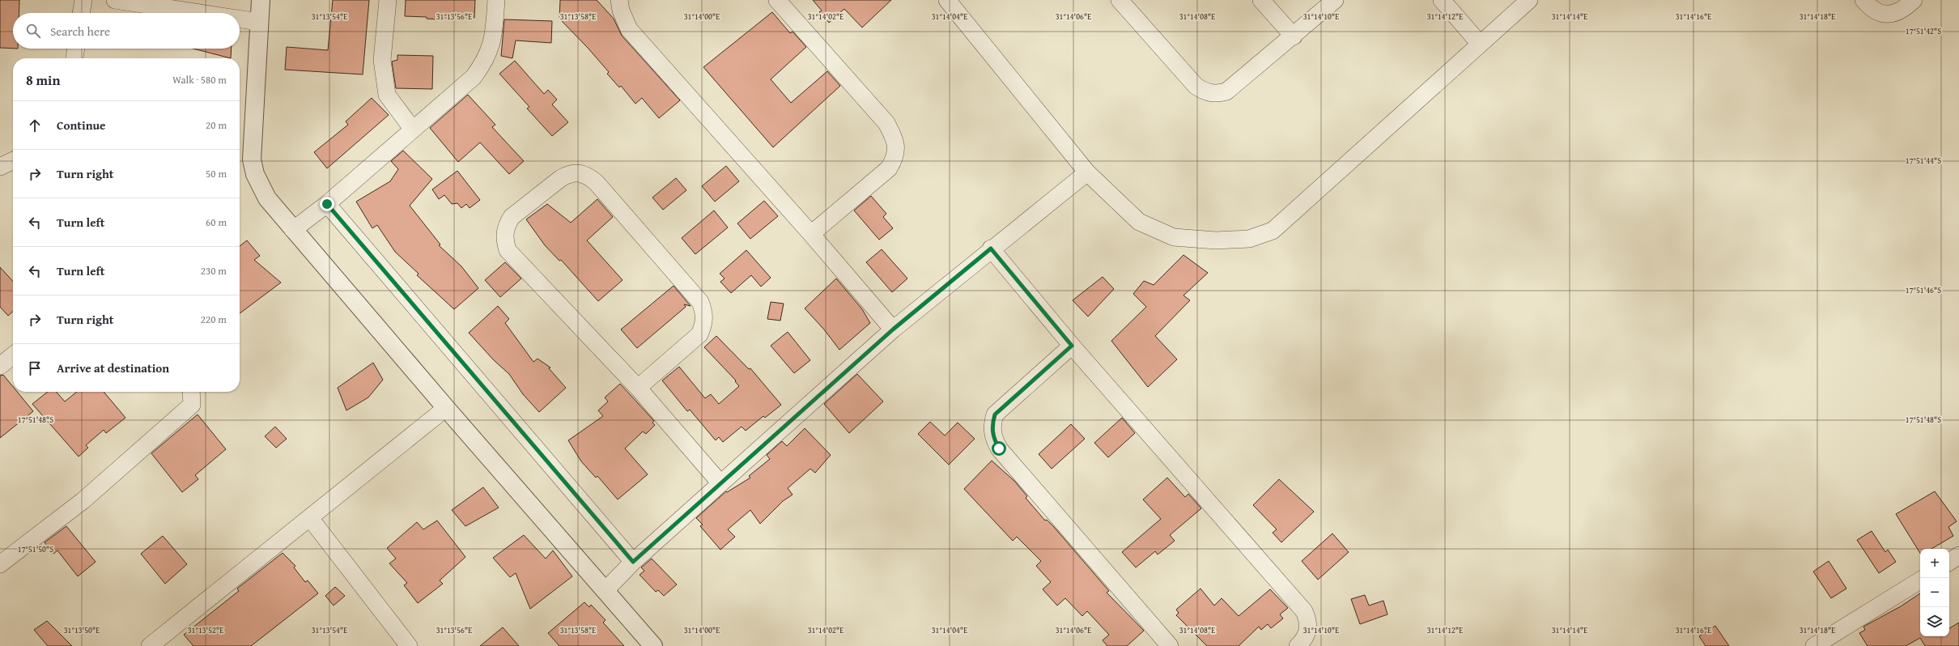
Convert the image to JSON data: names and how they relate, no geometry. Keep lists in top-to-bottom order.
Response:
{
  "page": {
    "search": "Search here",
    "heading": ["8 min", "Walk · 580 m"],
    "list": [
      ["Continue", "20 m"],
      ["Turn right", "50 m"],
      ["Turn left", "60 m"],
      ["Turn left", "230 m"],
      ["Turn right", "220 m"],
      "Arrive at destination"
    ],
    "map_buttons": ["+", "−"]
  },
  "coordinates": [
    "31°13'54\"E",
    "31°13'56\"E",
    "31°13'58\"E",
    "31°14'00\"E",
    "31°14'02\"E",
    "31°14'04\"E",
    "31°14'06\"E",
    "31°14'08\"E",
    "31°14'10\"E",
    "31°14'12\"E",
    "31°14'14\"E",
    "31°14'16\"E",
    "31°14'18\"E",
    "17°51'42\"S",
    "17°51'44\"S",
    "17°51'46\"S",
    "17°51'48\"S",
    "17°51'50\"S",
    "31°13'50\"E",
    "31°13'52\"E"
  ]
}
